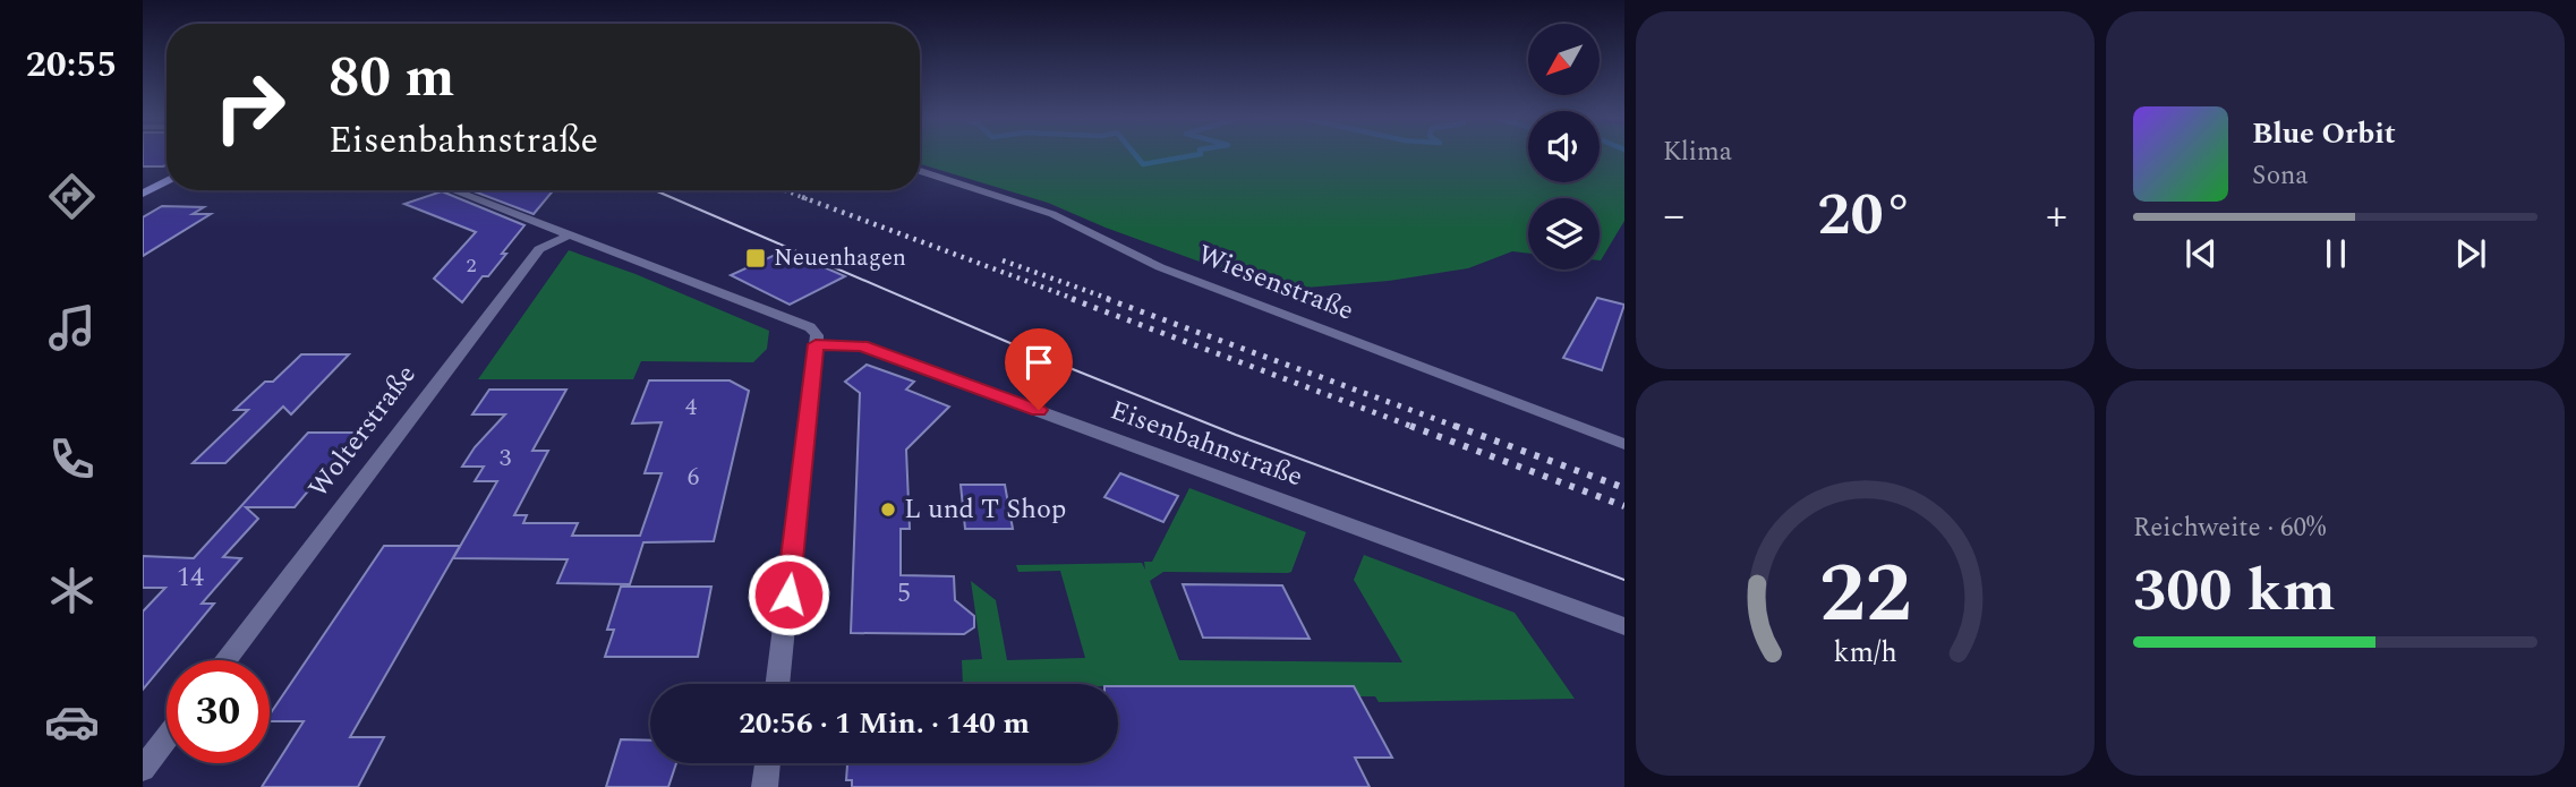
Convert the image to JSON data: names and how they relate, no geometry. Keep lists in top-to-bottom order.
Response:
{
  "streets": {
    "street": ["Wiesenstraße", "Wolterstraße", "Eisenbahnstraße"]
  },
  "places": {
    "transit": ["Neuenhagen"],
    "other": ["L und T Shop"]
  },
  "house_numbers": [
    "2",
    "4",
    "3",
    "6",
    "14",
    "5"
  ],
  "north": "bottom left",
  "page": {
    "tabs": "20:55",
    "tile": [
      "Klima",
      ["Reichweite · 60%", "300 km"]
    ],
    "turn": ["80 m", "Eisenbahnstraße"],
    "song": ["Blue Orbit", "Sona"],
    "heat": ["−", "20°", "+"],
    "limit": "30",
    "trip": "20:56 · 1 Min. · 140 m",
    "gauge": ["22", "km/h"]
  }
}
